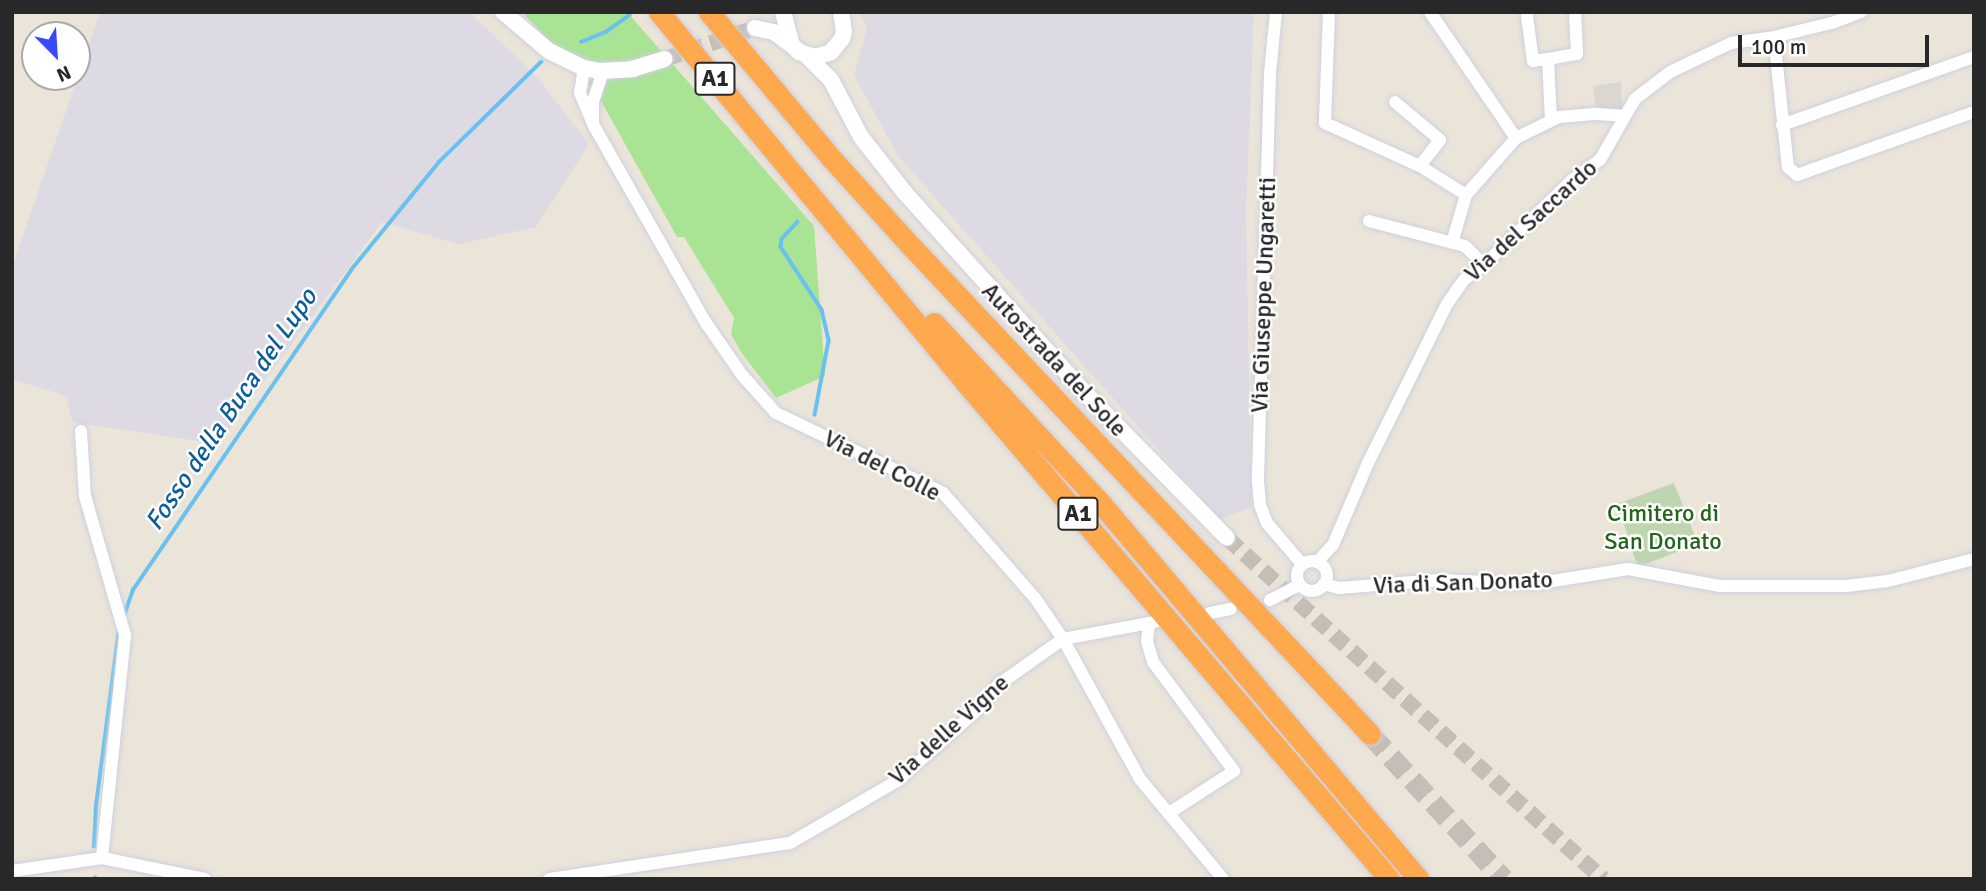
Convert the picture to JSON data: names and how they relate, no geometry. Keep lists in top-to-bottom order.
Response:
{
  "streets": {
    "highway": ["A1", "Autostrada del Sole"],
    "street": [
      "Via del Saccardo",
      "Via Giuseppe Ungaretti",
      "Via del Colle",
      "Via di San Donato",
      "Via delle Vigne"
    ]
  },
  "crossings": [
    ["Via del Saccardo", "Via Giuseppe Ungaretti"],
    ["Via del Saccardo", "Via di San Donato"],
    ["Via Giuseppe Ungaretti", "Via di San Donato"],
    ["Via del Colle", "Via delle Vigne"]
  ],
  "water": ["Fosso della Buca del Lupo"],
  "parks": ["Cimitero di San Donato"],
  "scale_bar": "100 m",
  "north": "bottom right"
}
